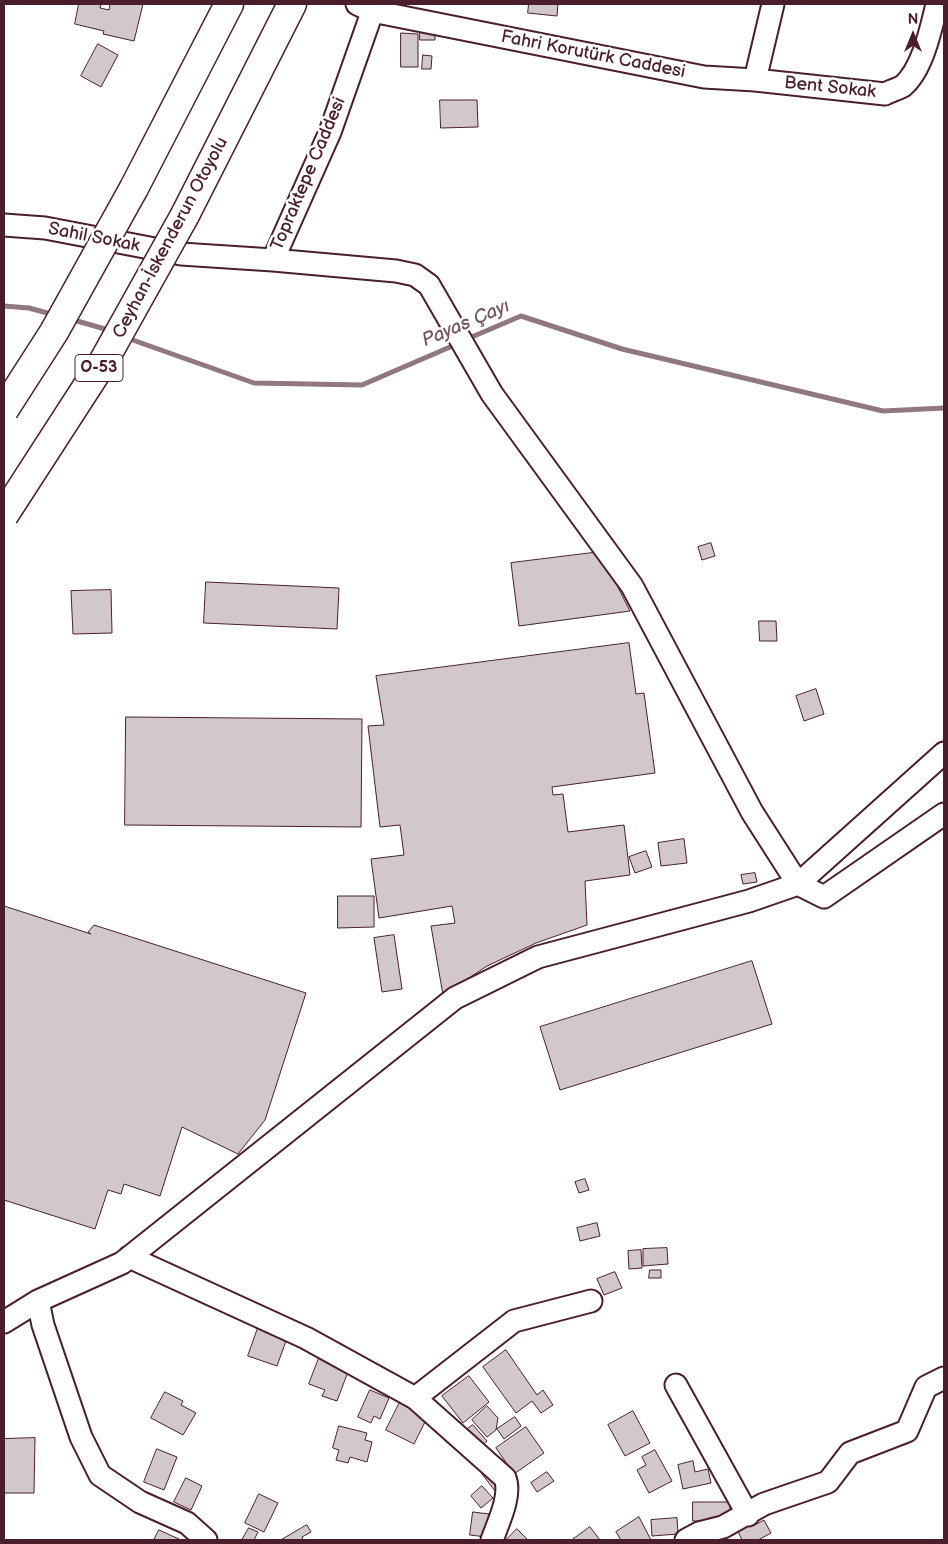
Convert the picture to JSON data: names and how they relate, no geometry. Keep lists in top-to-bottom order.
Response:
{
  "streets": {
    "highway": ["Ceyhan-İskenderun Otoyolu", "O-53"],
    "street": [
      "Fahri Korutürk Caddesi",
      "Bent Sokak",
      "Topraktepe Caddesi",
      "Sahil Sokak"
    ]
  },
  "crossings": [
    ["Fahri Korutürk Caddesi", "Bent Sokak"],
    ["Fahri Korutürk Caddesi", "Topraktepe Caddesi"],
    ["Topraktepe Caddesi", "Sahil Sokak"]
  ],
  "water": ["Payas Çayı"],
  "north": "top"
}
